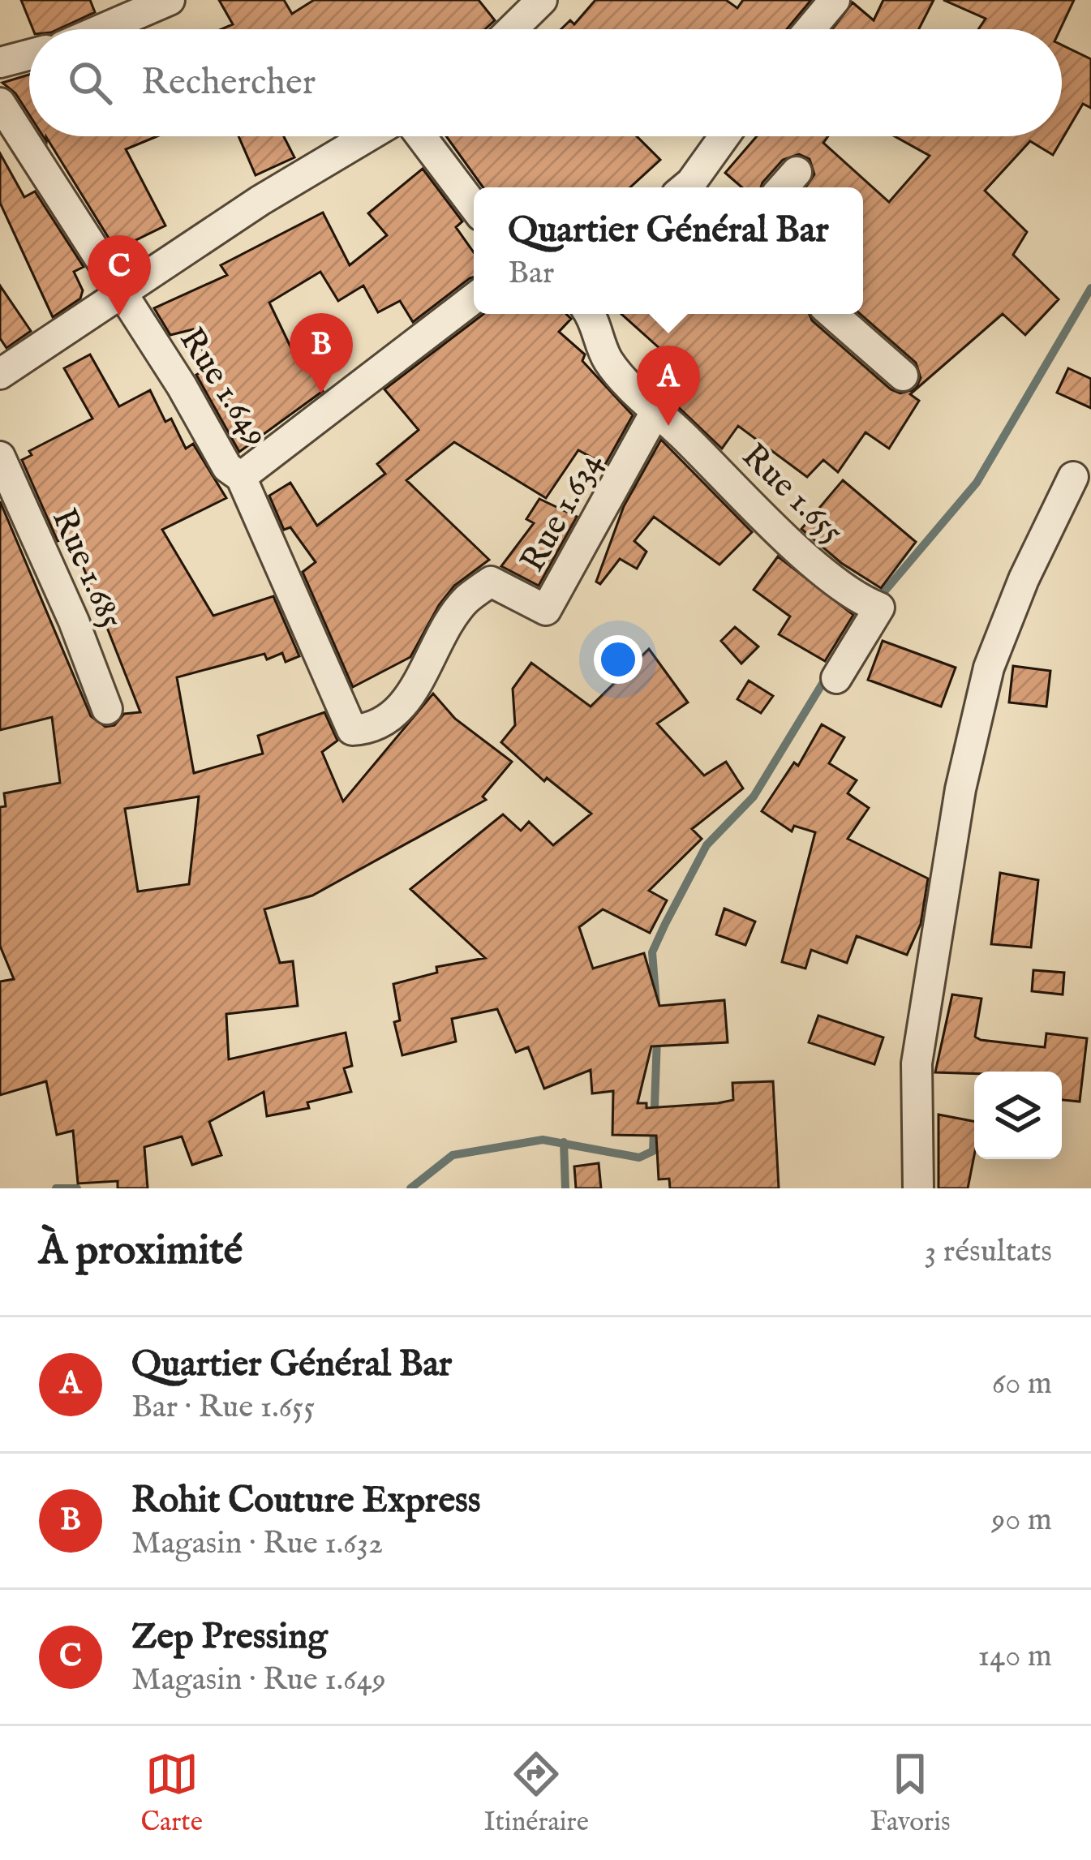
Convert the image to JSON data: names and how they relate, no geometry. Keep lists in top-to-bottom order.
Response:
{
  "streets": {
    "street": [
      "Rue 1.649",
      "Rue 1.655",
      "Rue 1.634",
      "Rue 1.685"
    ]
  },
  "crossings": [
    ["Rue 1.649", "Rue 1.634"],
    ["Rue 1.655", "Rue 1.634"]
  ],
  "page": {
    "search": "Rechercher",
    "popup": ["Quartier Général Bar", "Bar"],
    "pins": ["C", "B", "A"],
    "heading": ["À proximité", "3 résultats"],
    "list": [
      {
        "mark": "A",
        "name": "Quartier Général Bar",
        "note": "Bar · Rue 1.655",
        "value": "60 m"
      },
      {
        "mark": "B",
        "name": "Rohit Couture Express",
        "note": "Magasin · Rue 1.632",
        "value": "90 m"
      },
      {
        "mark": "C",
        "name": "Zep Pressing",
        "note": "Magasin · Rue 1.649",
        "value": "140 m"
      }
    ],
    "nav": ["Carte", "Itinéraire", "Favoris"]
  }
}
